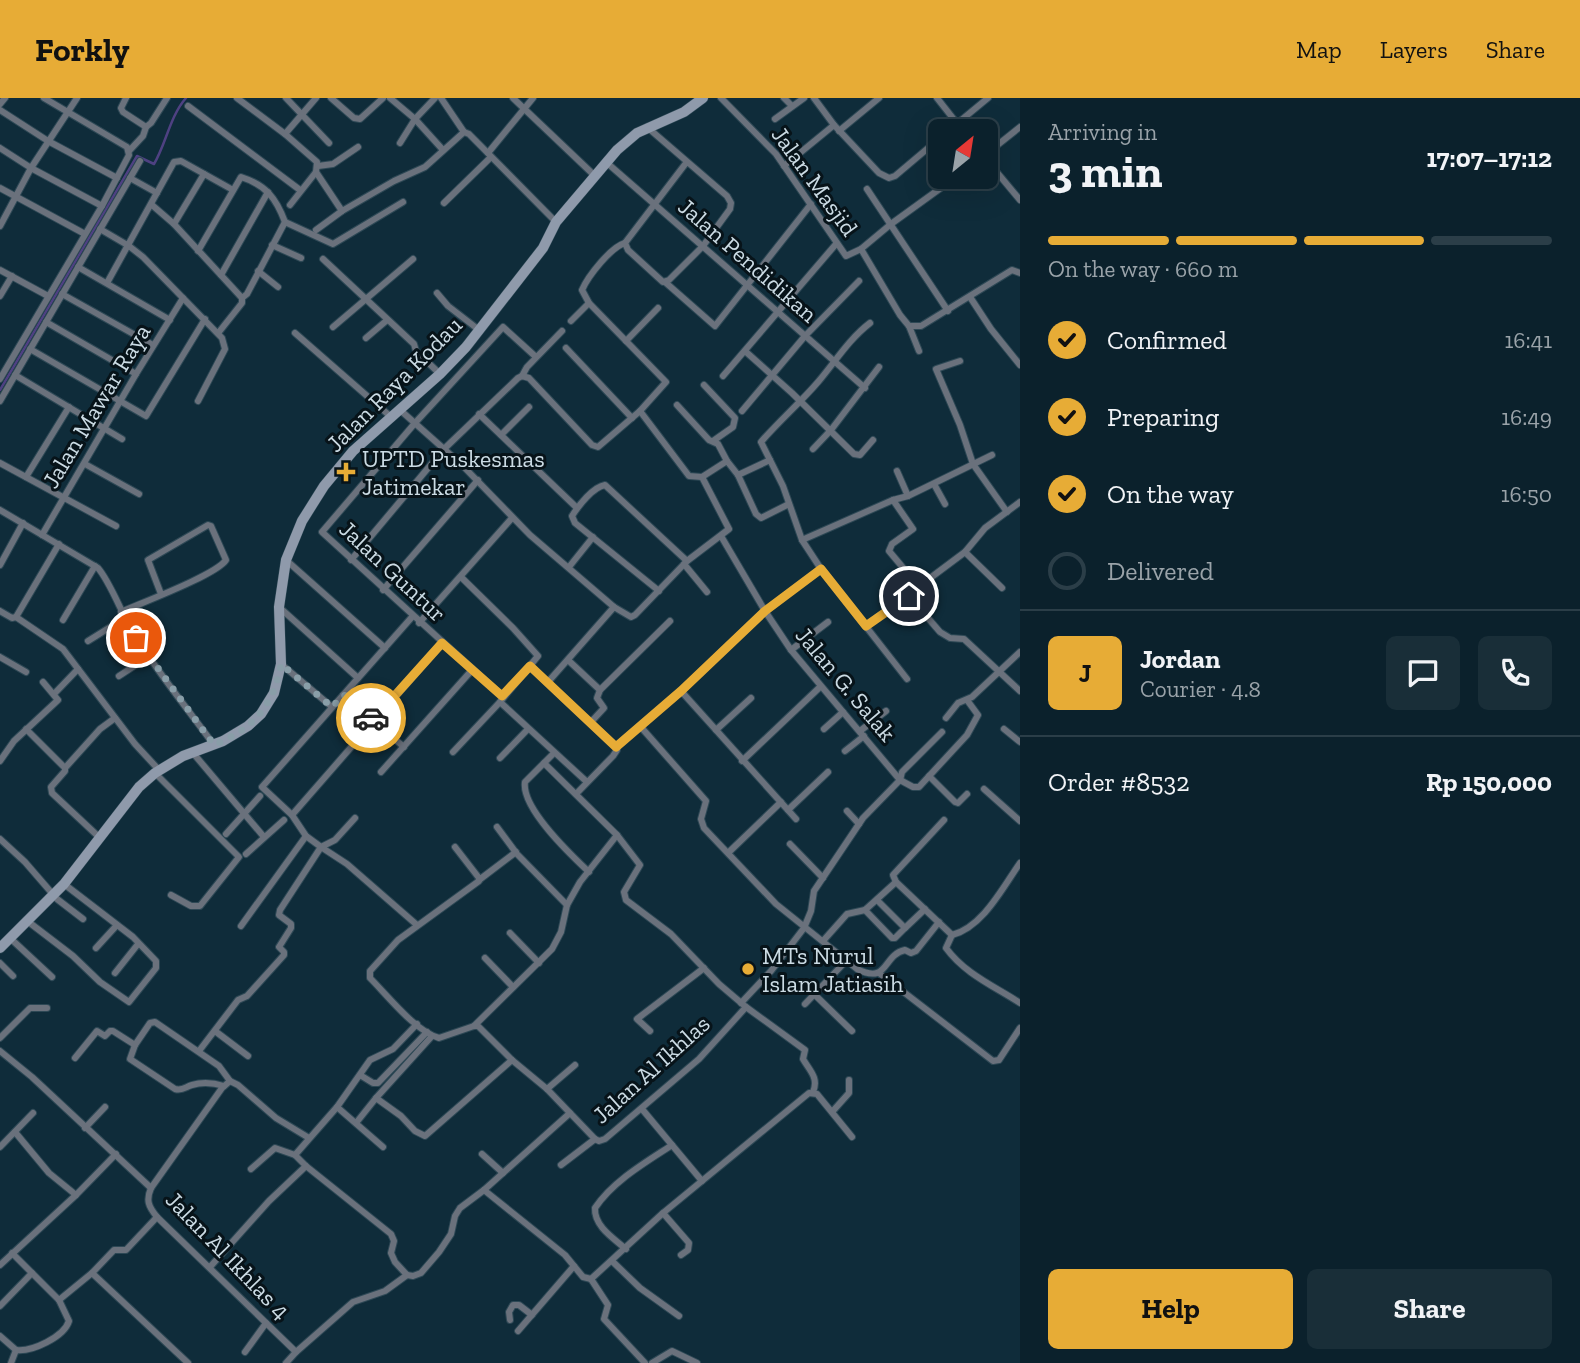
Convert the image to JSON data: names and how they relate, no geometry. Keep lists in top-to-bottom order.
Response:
{
  "streets": {
    "street": [
      "Jalan Masjid",
      "Jalan Pendidikan",
      "Jalan Raya Kodau",
      "Jalan Mawar Raya",
      "Jalan Guntur",
      "Jalan G. Salak",
      "Jalan Al Ikhlas",
      "Jalan Al Ikhlas 4"
    ]
  },
  "crossings": [
    ["Jalan Pendidikan", "Jalan Raya Kodau"],
    ["Jalan Al Ikhlas", "Jalan Al Ikhlas 4"]
  ],
  "places": {
    "health": ["UPTD Puskesmas Jatimekar"],
    "other": ["MTs Nurul Islam Jatiasih"]
  },
  "north": "top right",
  "page": {
    "header": "Forkly",
    "nav": ["Map", "Layers", "Share"],
    "heading": ["3 min", "Arriving in", "17:07–17:12"],
    "panel": [
      "Jordan",
      "Courier · 4.8",
      "Order #8532",
      "Rp 150,000"
    ],
    "bar": "On the way · 660 m",
    "list": [
      ["Confirmed", "16:41"],
      ["Preparing", "16:49"],
      ["On the way", "16:50"],
      "Delivered"
    ],
    "round": "J",
    "buttons": ["Help", "Share"]
  }
}
